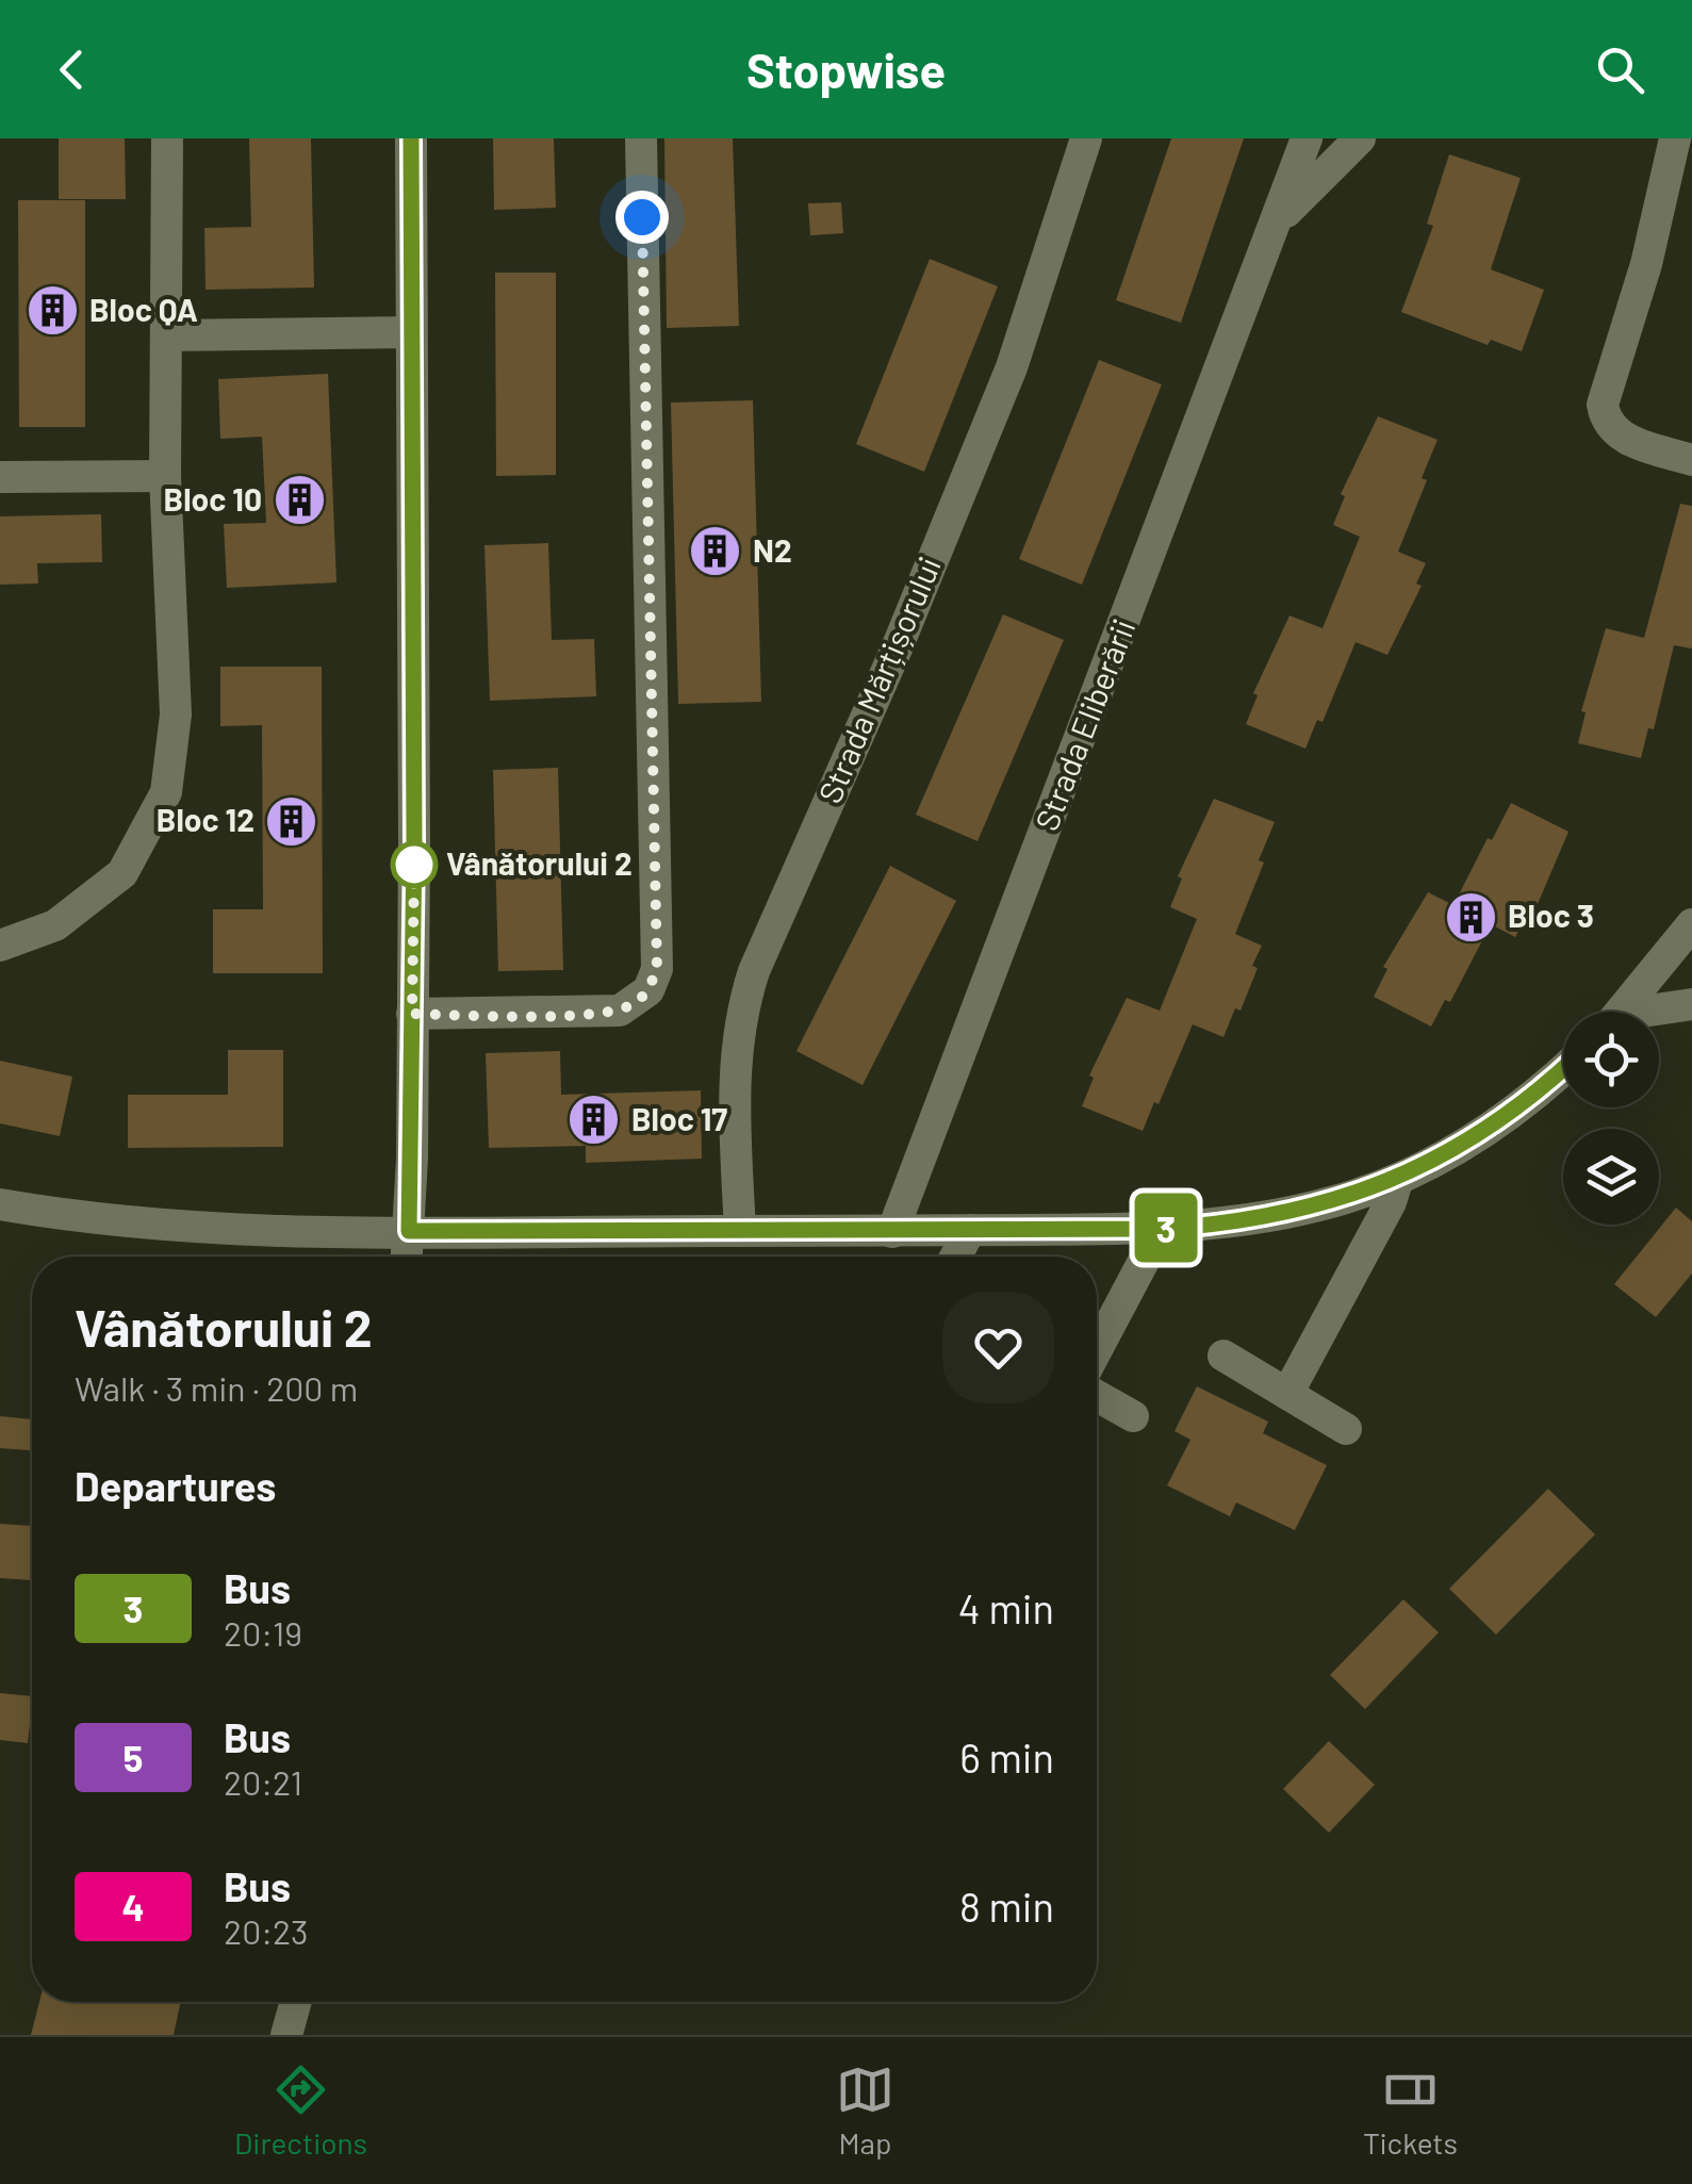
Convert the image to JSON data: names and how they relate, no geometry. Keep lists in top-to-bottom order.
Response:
{
  "streets": {
    "street": ["Strada Mărțișorului", "Strada Eliberării"]
  },
  "places": {
    "building": [
      "Bloc QA",
      "Bloc 10",
      "N2",
      "Bloc 12",
      "Bloc 3",
      "Bloc 17"
    ],
    "other": ["Vânătorului 2"]
  },
  "lines": ["bus line 3"],
  "page": {
    "header": "Stopwise",
    "on_map": "3",
    "heading": [
      ["Vânătorului 2", "Walk · 3 min · 200 m"],
      "Departures"
    ],
    "list": [
      {
        "mark": "3",
        "name": "Bus",
        "note": "20:19",
        "value": "4 min"
      },
      {
        "mark": "5",
        "name": "Bus",
        "note": "20:21",
        "value": "6 min"
      },
      {
        "mark": "4",
        "name": "Bus",
        "note": "20:23",
        "value": "8 min"
      }
    ],
    "tabs": ["Directions", "Map", "Tickets"]
  }
}
